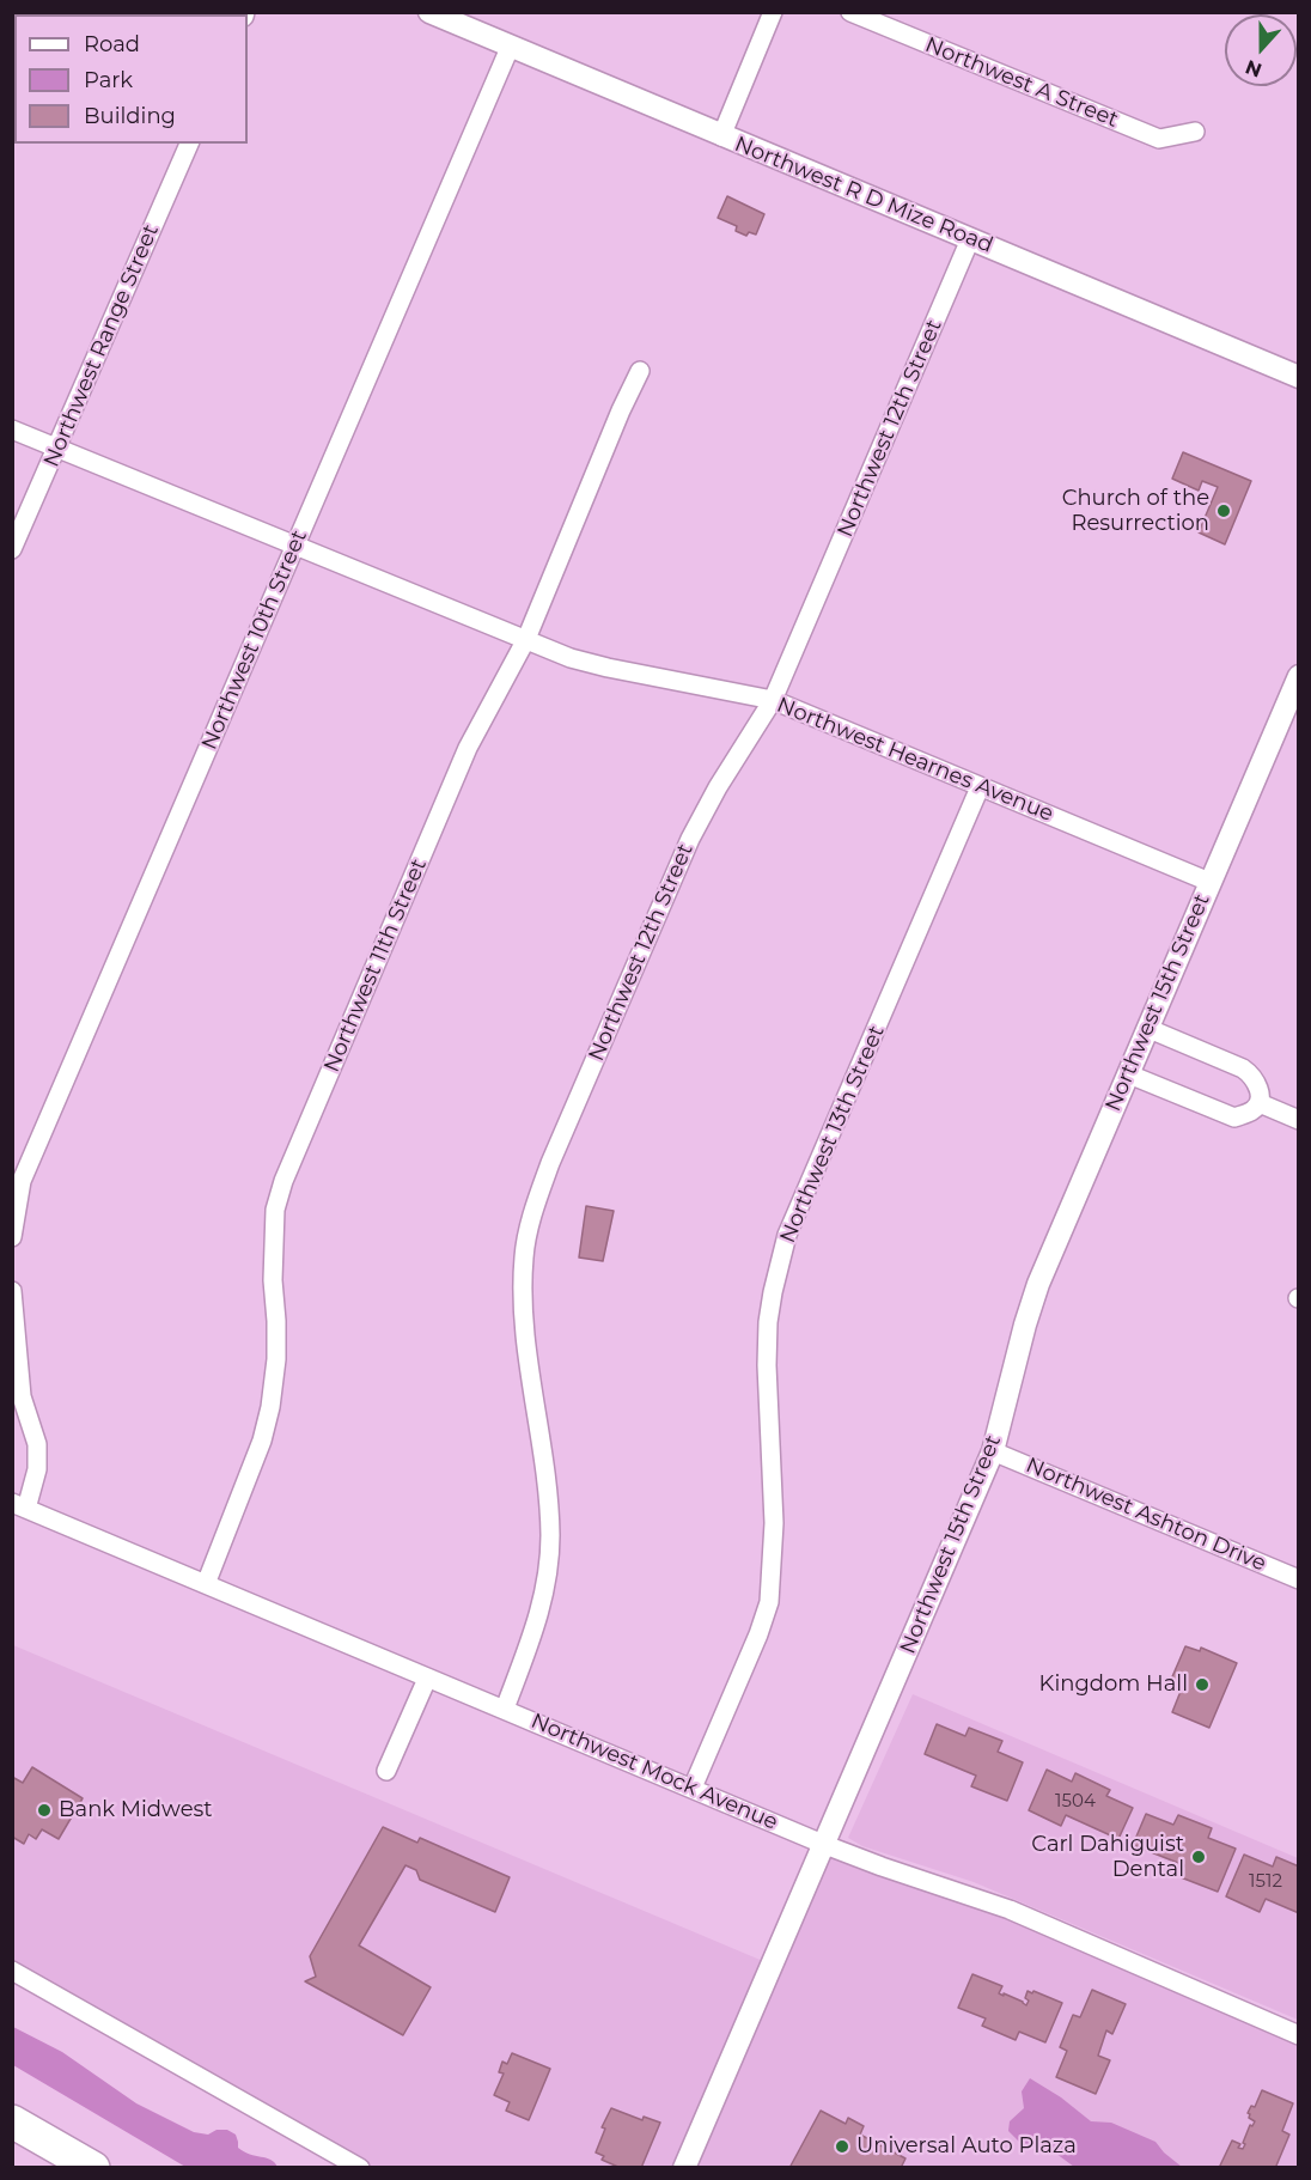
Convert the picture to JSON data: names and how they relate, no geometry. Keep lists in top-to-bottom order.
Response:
{
  "streets": {
    "street": [
      "Northwest A Street",
      "Northwest R D Mize Road",
      "Northwest Range Street",
      "Northwest 12th Street",
      "Northwest 10th Street",
      "Northwest Hearnes Avenue",
      "Northwest 11th Street",
      "Northwest 15th Street",
      "Northwest 13th Street",
      "Northwest Ashton Drive",
      "Northwest Mock Avenue"
    ]
  },
  "crossings": [
    ["Northwest R D Mize Road", "Northwest 12th Street"],
    ["Northwest R D Mize Road", "Northwest 10th Street"],
    ["Northwest Range Street", "Northwest Hearnes Avenue"],
    ["Northwest 12th Street", "Northwest Hearnes Avenue"],
    ["Northwest 12th Street", "Northwest Mock Avenue"],
    ["Northwest 10th Street", "Northwest Hearnes Avenue"],
    ["Northwest Hearnes Avenue", "Northwest 11th Street"],
    ["Northwest Hearnes Avenue", "Northwest 15th Street"],
    ["Northwest Hearnes Avenue", "Northwest 13th Street"],
    ["Northwest 11th Street", "Northwest Mock Avenue"],
    ["Northwest 15th Street", "Northwest Ashton Drive"],
    ["Northwest 15th Street", "Northwest Mock Avenue"],
    ["Northwest 13th Street", "Northwest Mock Avenue"]
  ],
  "places": [
    "Church of the Resurrection",
    "Kingdom Hall",
    "Bank Midwest",
    "Carl Dahiguist Dental",
    "Universal Auto Plaza"
  ],
  "house_numbers": ["1504", "1512"],
  "legend": ["Road", "Park", "Building"],
  "north": "bottom"
}
